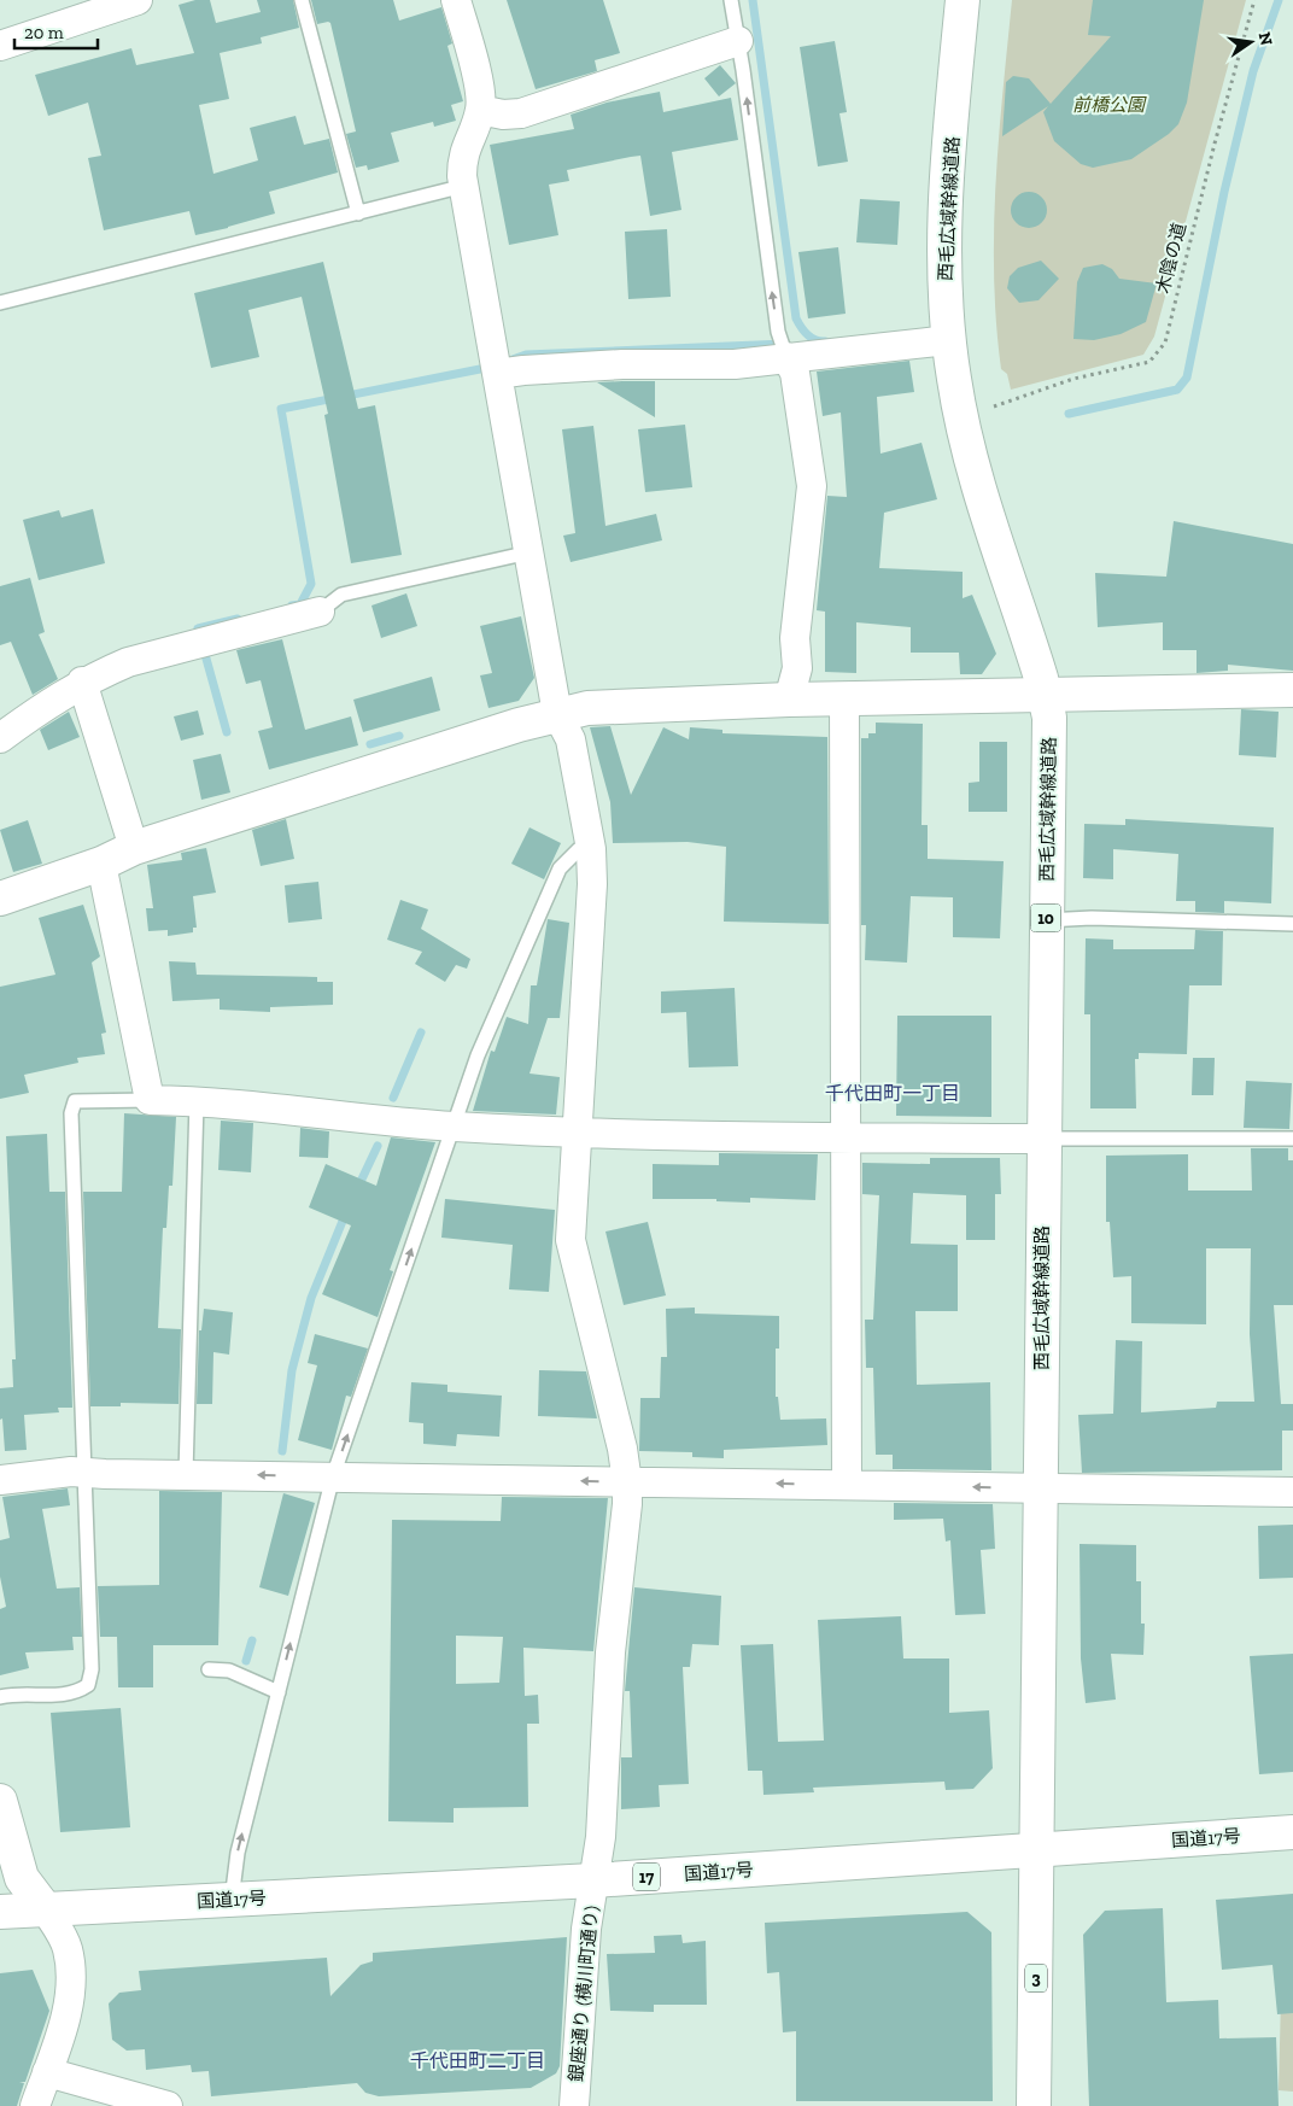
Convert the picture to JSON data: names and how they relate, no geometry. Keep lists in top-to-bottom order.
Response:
{
  "streets": {
    "main road": [
      "西毛広域幹線道路",
      "10",
      "国道17号",
      "17",
      "3"
    ],
    "street": ["銀座通り (横川町通り)"],
    "path": ["木陰の道"]
  },
  "crossings": [
    ["西毛広域幹線道路", "国道17号"],
    ["西毛広域幹線道路", "3"],
    ["国道17号", "3"],
    ["国道17号", "銀座通り (横川町通り)"]
  ],
  "districts": ["千代田町一丁目", "千代田町二丁目"],
  "parks": ["前橋公園"],
  "scale_bar": "20 m",
  "north": "right"
}
